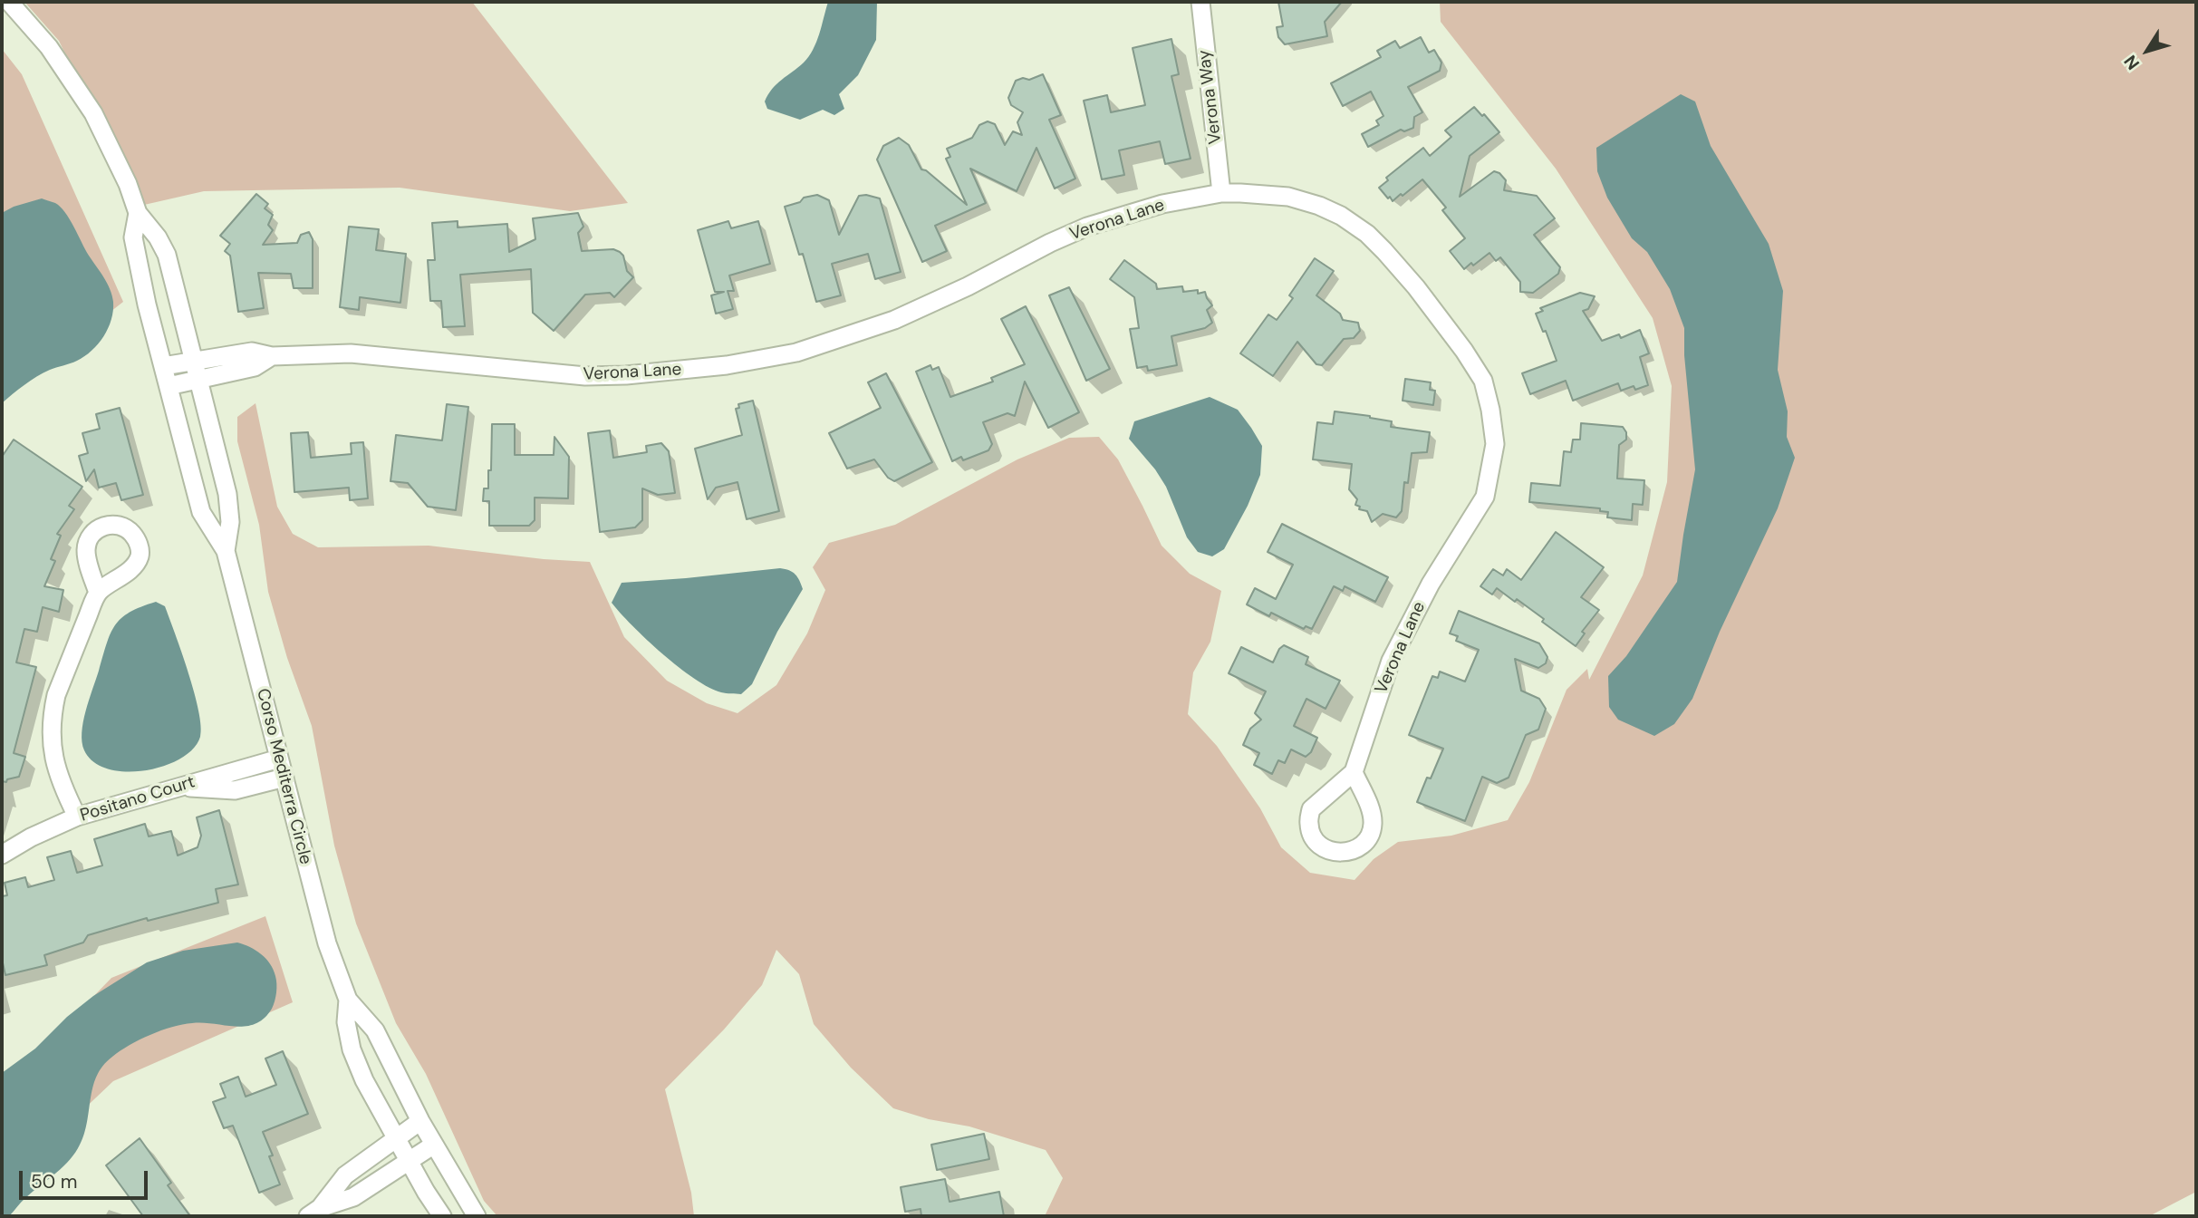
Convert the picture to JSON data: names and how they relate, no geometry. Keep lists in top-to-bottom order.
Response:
{
  "streets": {
    "street": [
      "Verona Way",
      "Verona Lane",
      "Corso Mediterra Circle",
      "Positano Court"
    ]
  },
  "crossings": [
    ["Verona Way", "Verona Lane"],
    ["Verona Lane", "Corso Mediterra Circle"],
    ["Corso Mediterra Circle", "Positano Court"]
  ],
  "scale_bar": "50 m",
  "north": "bottom left"
}
